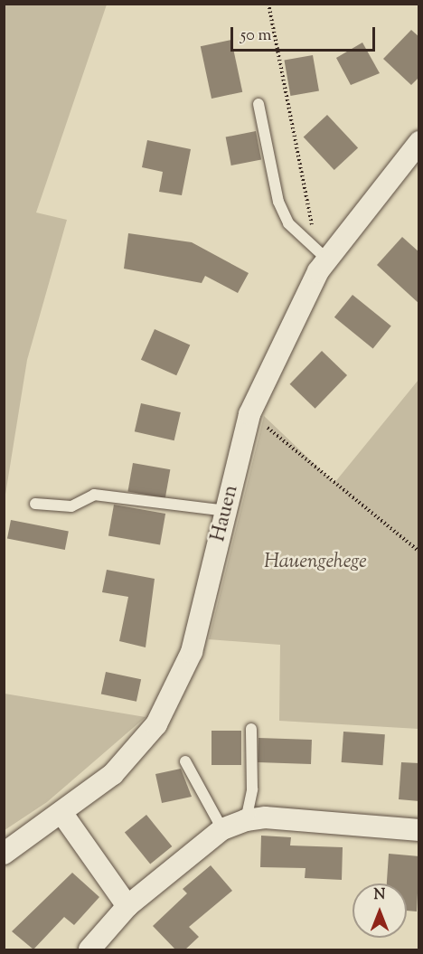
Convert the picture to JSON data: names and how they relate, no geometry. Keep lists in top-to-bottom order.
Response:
{
  "streets": {
    "street": ["Hauen"]
  },
  "parks": ["Hauengehege"],
  "scale_bar": "50 m",
  "north": "top"
}
